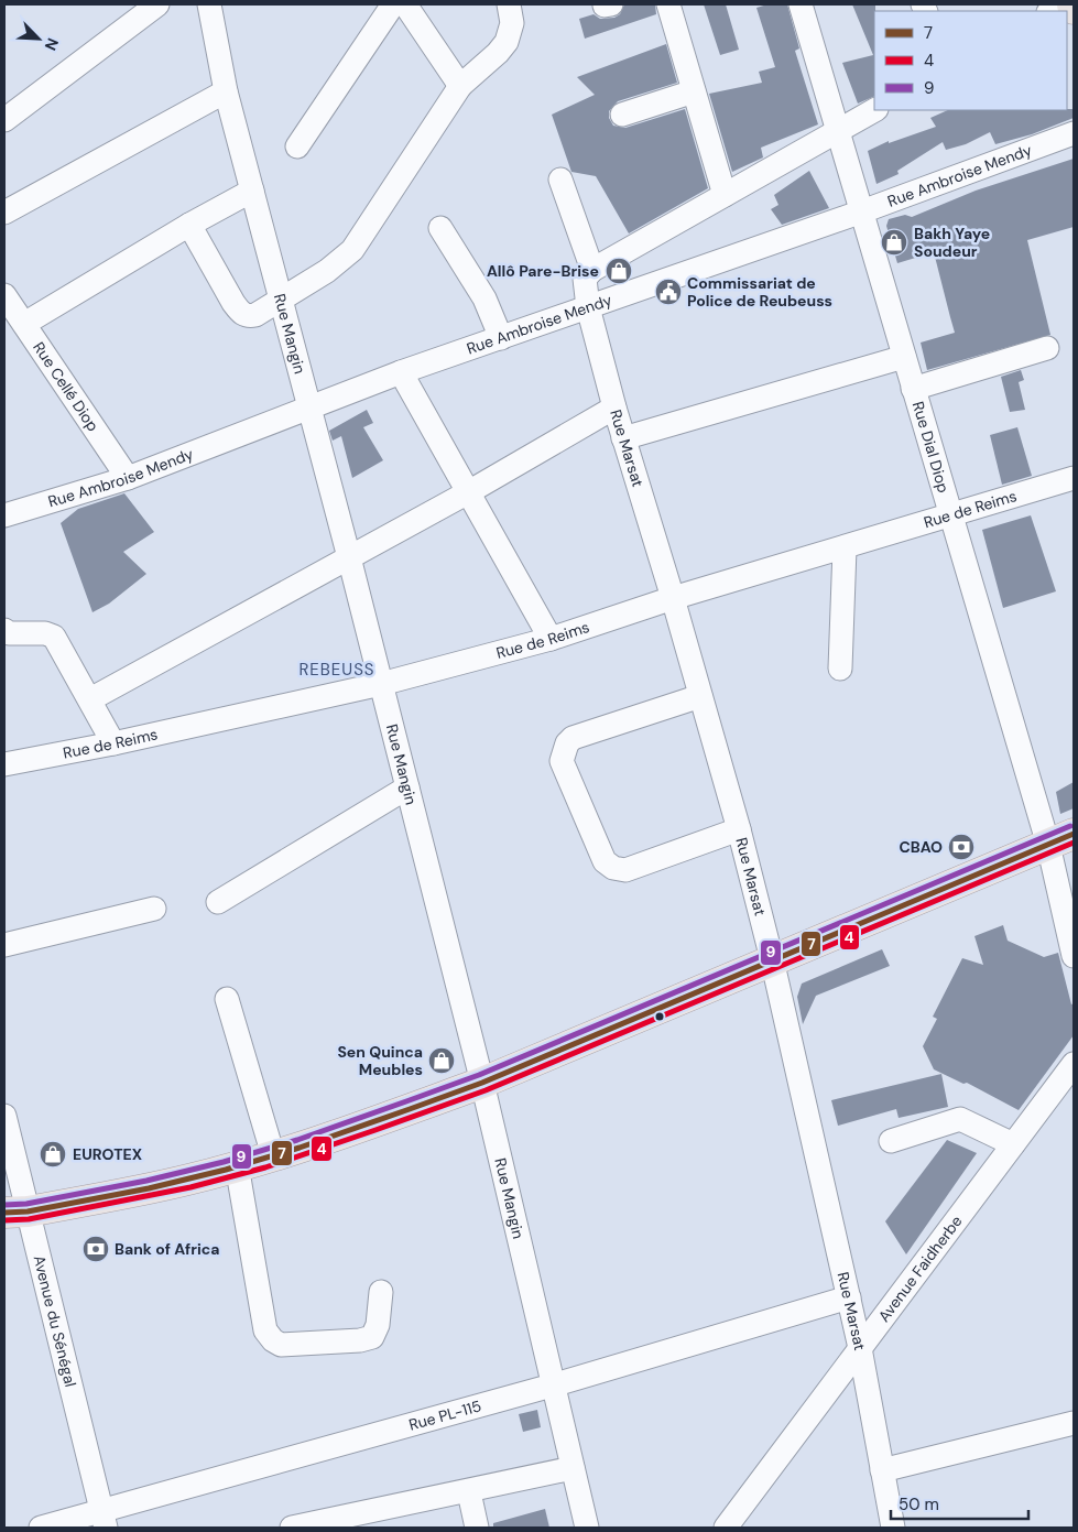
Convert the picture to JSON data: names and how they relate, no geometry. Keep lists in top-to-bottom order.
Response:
{
  "streets": {
    "street": [
      "Rue Ambroise Mendy",
      "Rue Mangin",
      "Rue Cellé Diop",
      "Rue Dial Diop",
      "Rue Marsat",
      "Rue de Reims",
      "Avenue Faidherbe",
      "Avenue du Sénégal",
      "Rue PL-115"
    ]
  },
  "crossings": [
    ["Rue Ambroise Mendy", "Rue Mangin"],
    ["Rue Ambroise Mendy", "Rue Cellé Diop"],
    ["Rue Ambroise Mendy", "Rue Dial Diop"],
    ["Rue Ambroise Mendy", "Rue Marsat"],
    ["Rue Mangin", "Rue de Reims"],
    ["Rue Mangin", "Rue PL-115"],
    ["Rue Dial Diop", "Rue de Reims"],
    ["Rue Marsat", "Rue de Reims"],
    ["Rue Marsat", "Avenue Faidherbe"],
    ["Rue Marsat", "Rue PL-115"],
    ["Avenue du Sénégal", "Rue PL-115"]
  ],
  "districts": ["REBEUSS"],
  "places": {
    "shop": [
      "Bakh Yaye Soudeur",
      "Allô Pare-Brise",
      "Sen Quinca Meubles",
      "EUROTEX"
    ],
    "public building": ["Commissariat de Police de Reubeuss"],
    "bank": ["CBAO", "Bank of Africa"]
  },
  "lines": ["transit line 9", "transit line 7", "transit line 4"],
  "legend": ["7", "4", "9"],
  "scale_bar": "50 m",
  "north": "bottom right"
}
